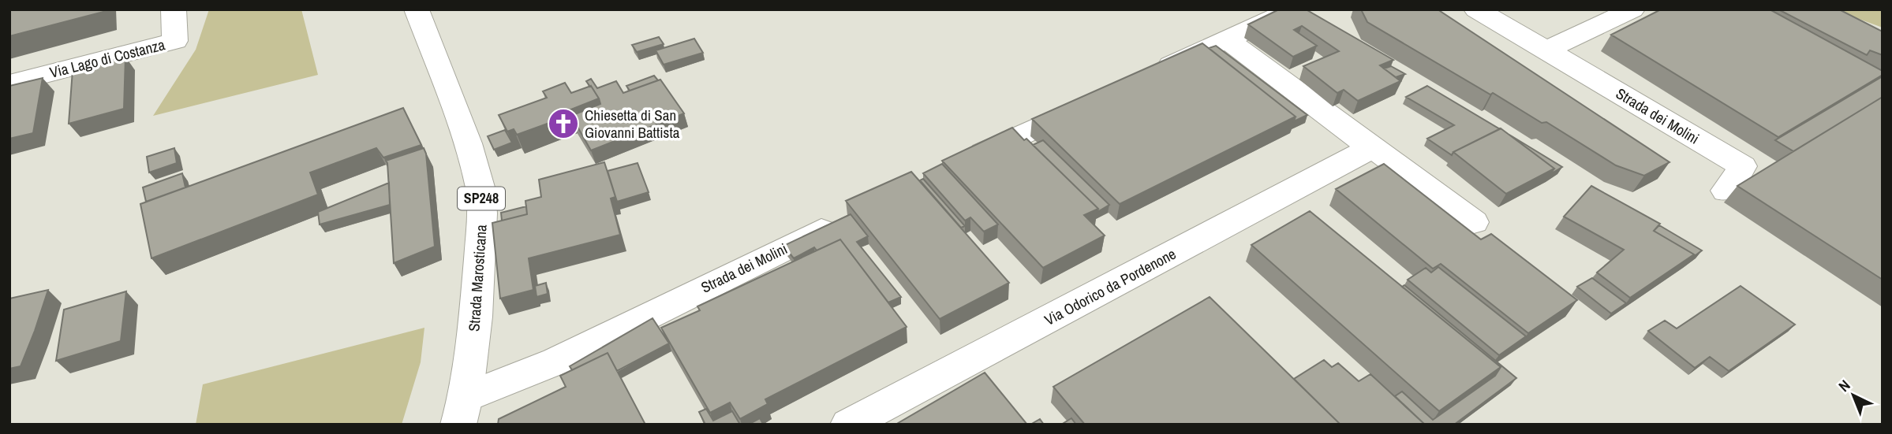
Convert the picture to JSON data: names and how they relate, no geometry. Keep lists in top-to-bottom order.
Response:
{
  "streets": {
    "street": [
      "Via Lago di Costanza",
      "Strada dei Molini",
      "SP248",
      "Strada Marosticana",
      "Via Odorico da Pordenone"
    ]
  },
  "crossings": [
    ["Strada dei Molini", "Strada Marosticana"]
  ],
  "places": {
    "church": ["Chiesetta di San Giovanni Battista"]
  },
  "north": "top left"
}
